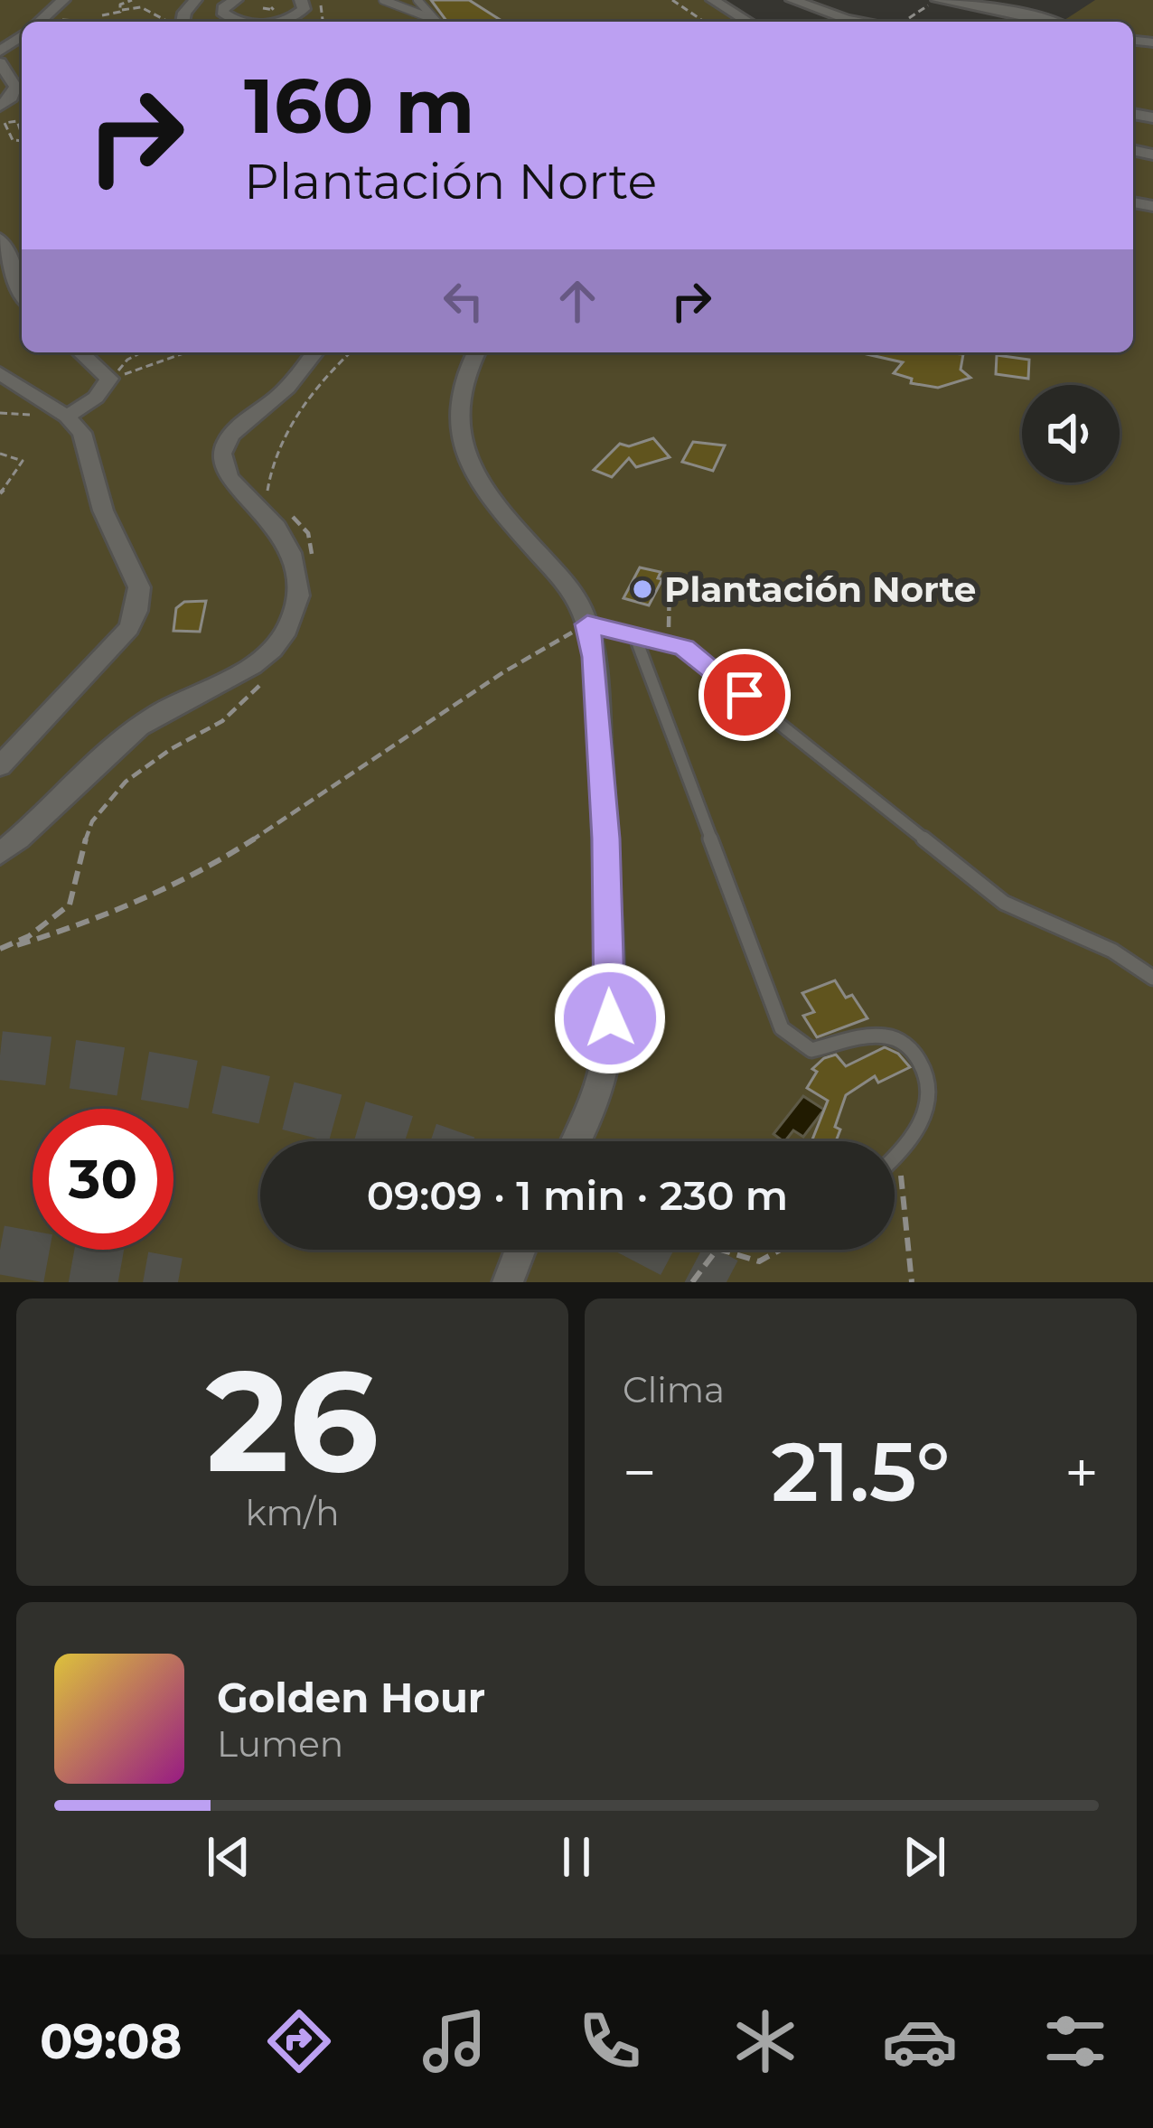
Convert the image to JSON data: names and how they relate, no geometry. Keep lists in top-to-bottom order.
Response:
{
  "places": ["Plantación Norte"],
  "page": {
    "turn": ["160 m", "Plantación Norte"],
    "limit": "30",
    "trip": "09:09 · 1 min · 230 m",
    "tile": [
      ["26", "km/h"],
      "Clima"
    ],
    "heat": ["−", "21.5°", "+"],
    "song": ["Golden Hour", "Lumen"],
    "tabs": "09:08"
  }
}
